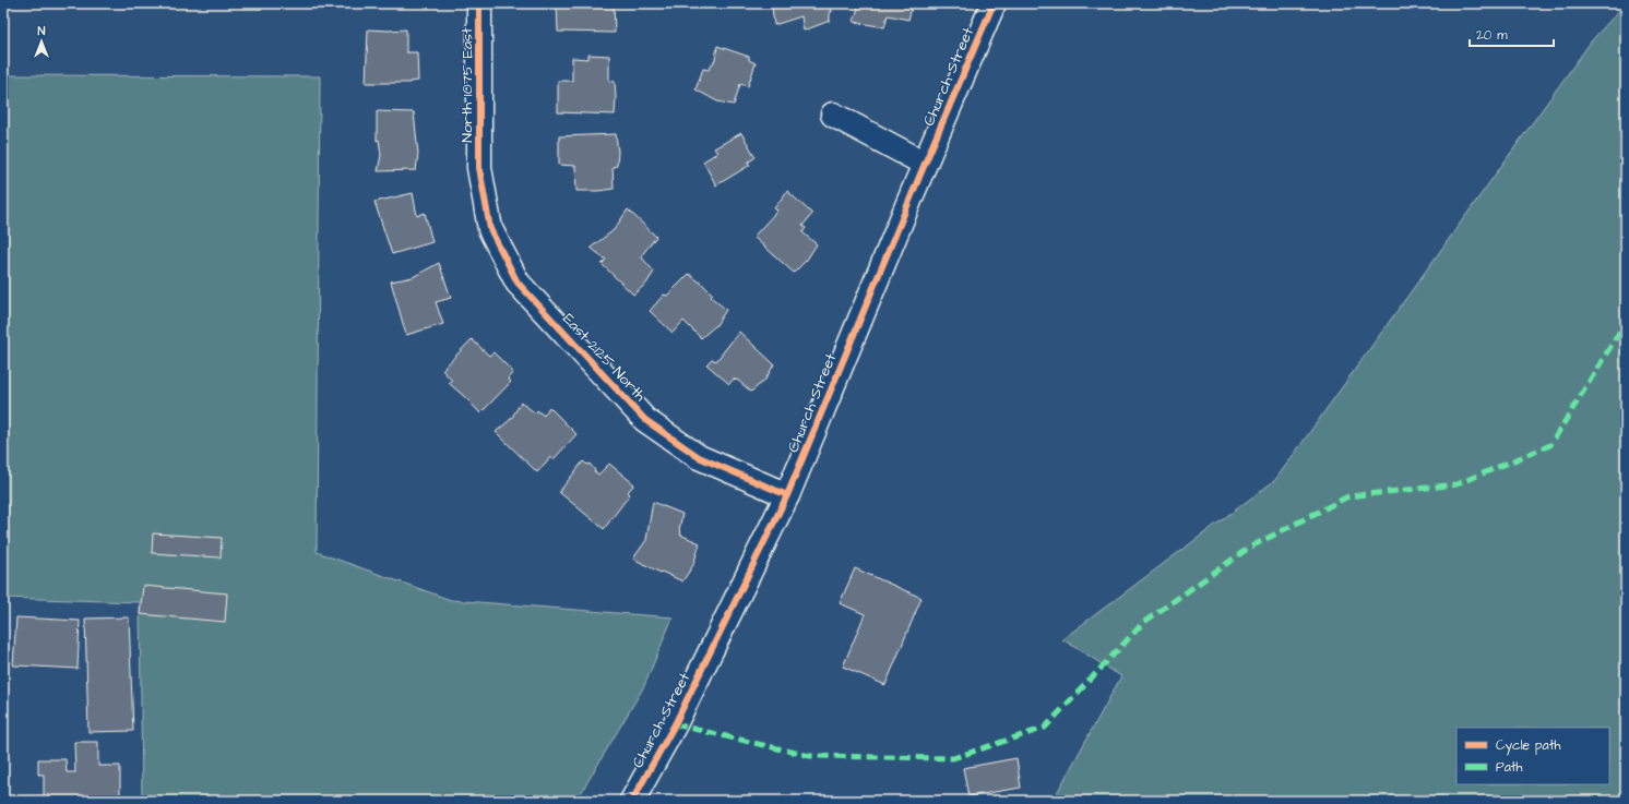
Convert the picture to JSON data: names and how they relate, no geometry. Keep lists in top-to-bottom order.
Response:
{
  "streets": {
    "street": ["Church Street", "North 1075 East", "East 2125 North"]
  },
  "crossings": [
    ["Church Street", "East 2125 North"],
    ["North 1075 East", "East 2125 North"]
  ],
  "legend": ["Cycle path", "Path"],
  "scale_bar": "20 m",
  "north": "top"
}
